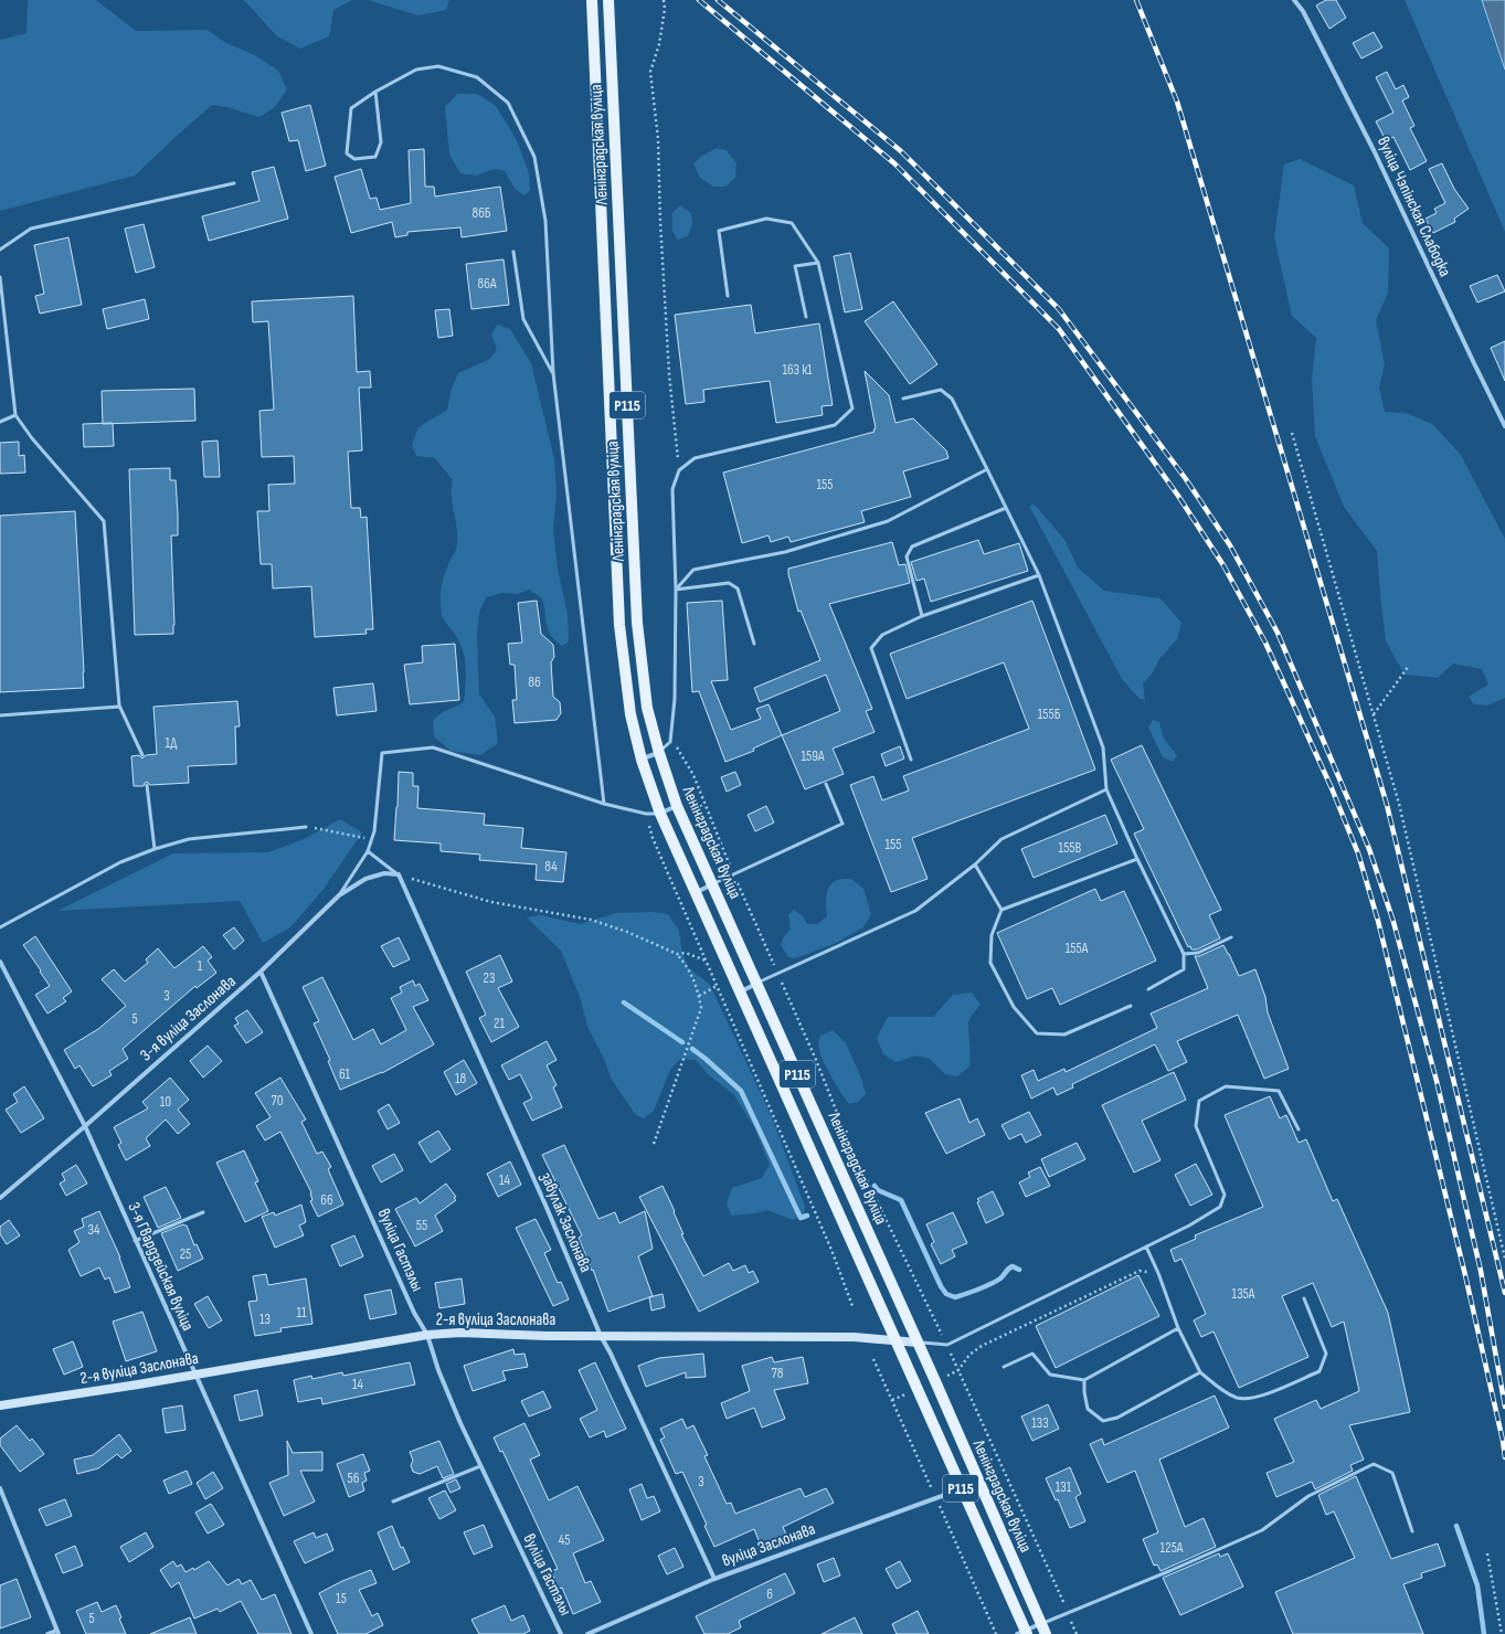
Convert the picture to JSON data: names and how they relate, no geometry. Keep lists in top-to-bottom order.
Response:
{
  "streets": {
    "main road": ["Ленінградская вуліца", "Р115", "2-я вуліца Заслонава"],
    "street": [
      "вуліца Чэпінская Слабодка",
      "3-я вуліца Заслонава",
      "завулак Заслонава",
      "вуліца Гастэлы",
      "3-я Гвардзейская вуліца",
      "вуліца Заслонава"
    ]
  },
  "crossings": [
    ["Ленінградская вуліца", "2-я вуліца Заслонава"],
    ["Ленінградская вуліца", "вуліца Заслонава"],
    ["3-я вуліца Заслонава", "завулак Заслонава"],
    ["3-я вуліца Заслонава", "вуліца Гастэлы"],
    ["3-я вуліца Заслонава", "3-я Гвардзейская вуліца"],
    ["завулак Заслонава", "2-я вуліца Заслонава"],
    ["завулак Заслонава", "вуліца Заслонава"],
    ["вуліца Гастэлы", "2-я вуліца Заслонава"],
    ["3-я Гвардзейская вуліца", "2-я вуліца Заслонава"]
  ],
  "house_numbers": [
    "86Б",
    "86А",
    "163 к1",
    "155",
    "86",
    "155Б",
    "1Д",
    "159А",
    "155",
    "155В",
    "84",
    "155А",
    "1",
    "23",
    "3",
    "5",
    "21",
    "61",
    "18",
    "70",
    "10",
    "14",
    "66",
    "55",
    "34",
    "25",
    "135А",
    "11",
    "13",
    "78",
    "14",
    "133",
    "56",
    "3",
    "131",
    "45",
    "125А",
    "6",
    "15",
    "5"
  ]
}
